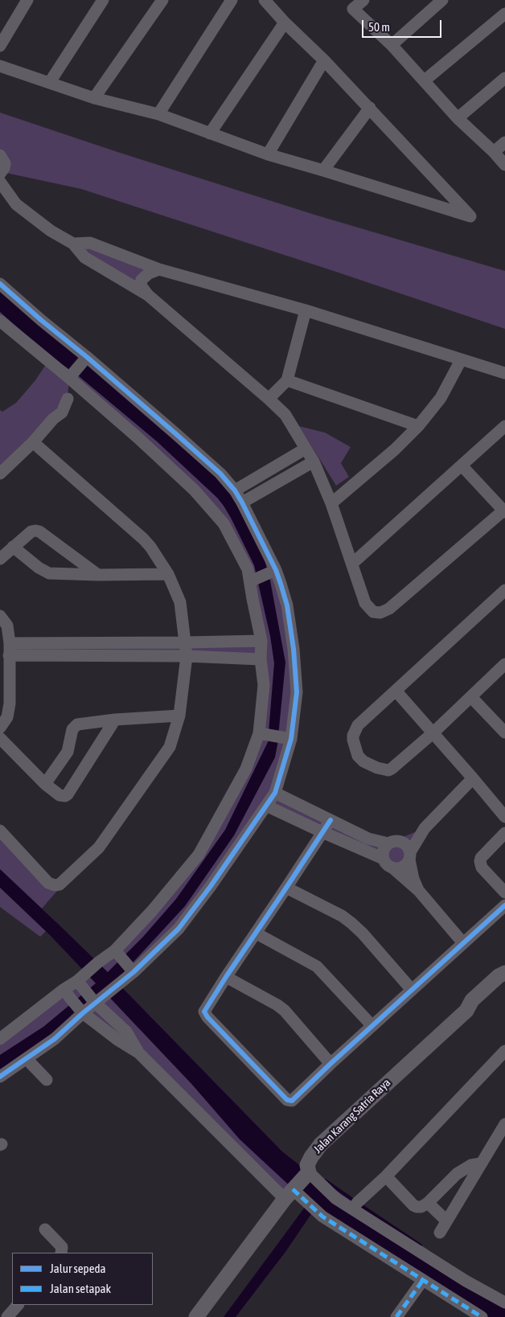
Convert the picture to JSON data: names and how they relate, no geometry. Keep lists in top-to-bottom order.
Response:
{
  "streets": {
    "street": ["Jalan Karang Satria Raya"]
  },
  "legend": ["Jalur sepeda", "Jalan setapak"],
  "scale_bar": "50 m"
}
